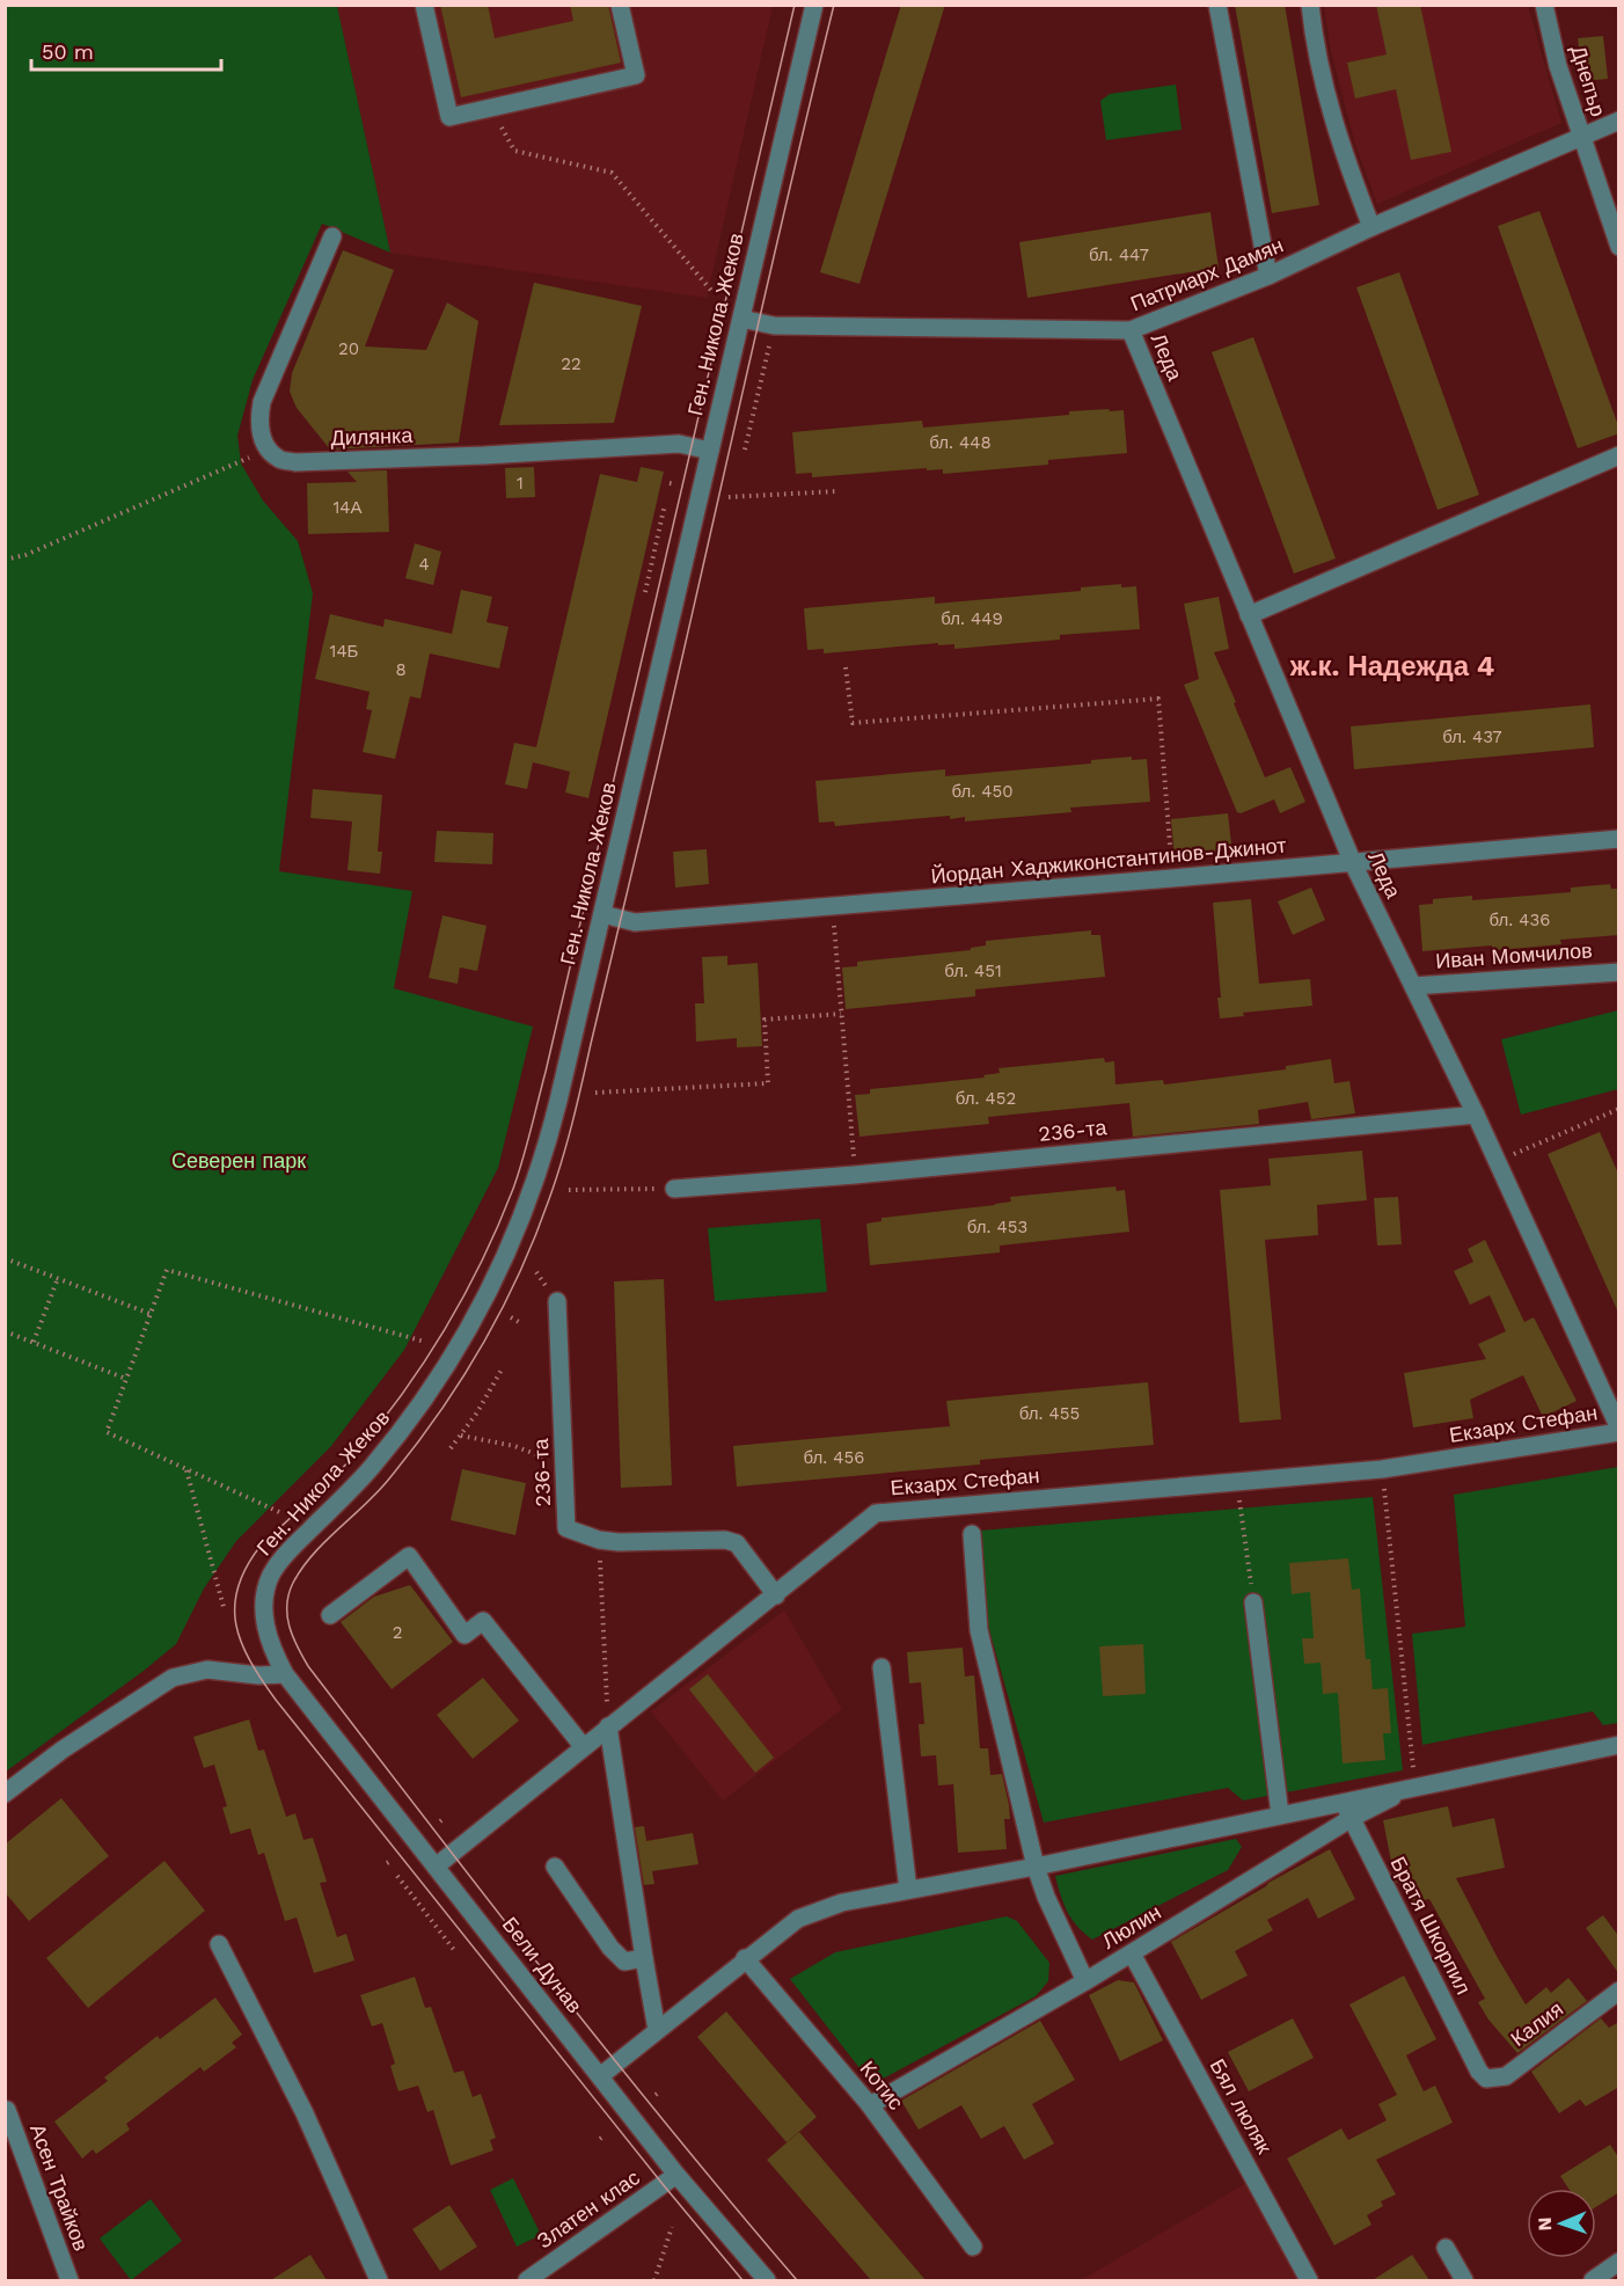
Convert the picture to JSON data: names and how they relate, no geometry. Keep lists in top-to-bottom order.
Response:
{
  "streets": {
    "street": [
      "Днепър",
      "Патриарх Дамян",
      "Ген. Никола Жеков",
      "Леда",
      "Дилянка",
      "Йордан Хаджиконстантинов-Джинот",
      "Иван Момчилов",
      "236-та",
      "Екзарх Стефан",
      "Братя Шкорпил",
      "Люлин",
      "Бели Дунав",
      "Калия",
      "Котис",
      "Бял люляк",
      "Асен Трайков",
      "Златен клас"
    ]
  },
  "crossings": [
    ["Днепър", "Патриарх Дамян"],
    ["Патриарх Дамян", "Ген. Никола Жеков"],
    ["Патриарх Дамян", "Леда"],
    ["Ген. Никола Жеков", "Дилянка"],
    ["Ген. Никола Жеков", "Йордан Хаджиконстантинов-Джинот"],
    ["Ген. Никола Жеков", "Бели Дунав"],
    ["Леда", "Йордан Хаджиконстантинов-Джинот"],
    ["Леда", "Иван Момчилов"],
    ["Леда", "236-та"],
    ["Леда", "Екзарх Стефан"],
    ["236-та", "Екзарх Стефан"],
    ["Екзарх Стефан", "Бели Дунав"],
    ["Братя Шкорпил", "Люлин"],
    ["Братя Шкорпил", "Калия"],
    ["Люлин", "Котис"],
    ["Люлин", "Бял люляк"],
    ["Бели Дунав", "Златен клас"]
  ],
  "districts": ["ж.к. Надежда 4"],
  "parks": ["Северен парк"],
  "house_numbers": [
    "бл. 447",
    "20",
    "22",
    "бл. 448",
    "1",
    "14А",
    "4",
    "бл. 449",
    "14Б",
    "8",
    "бл. 437",
    "бл. 450",
    "бл. 436",
    "бл. 451",
    "бл. 452",
    "бл. 453",
    "бл. 455",
    "бл. 456",
    "2"
  ],
  "scale_bar": "50 m",
  "north": "left"
}
